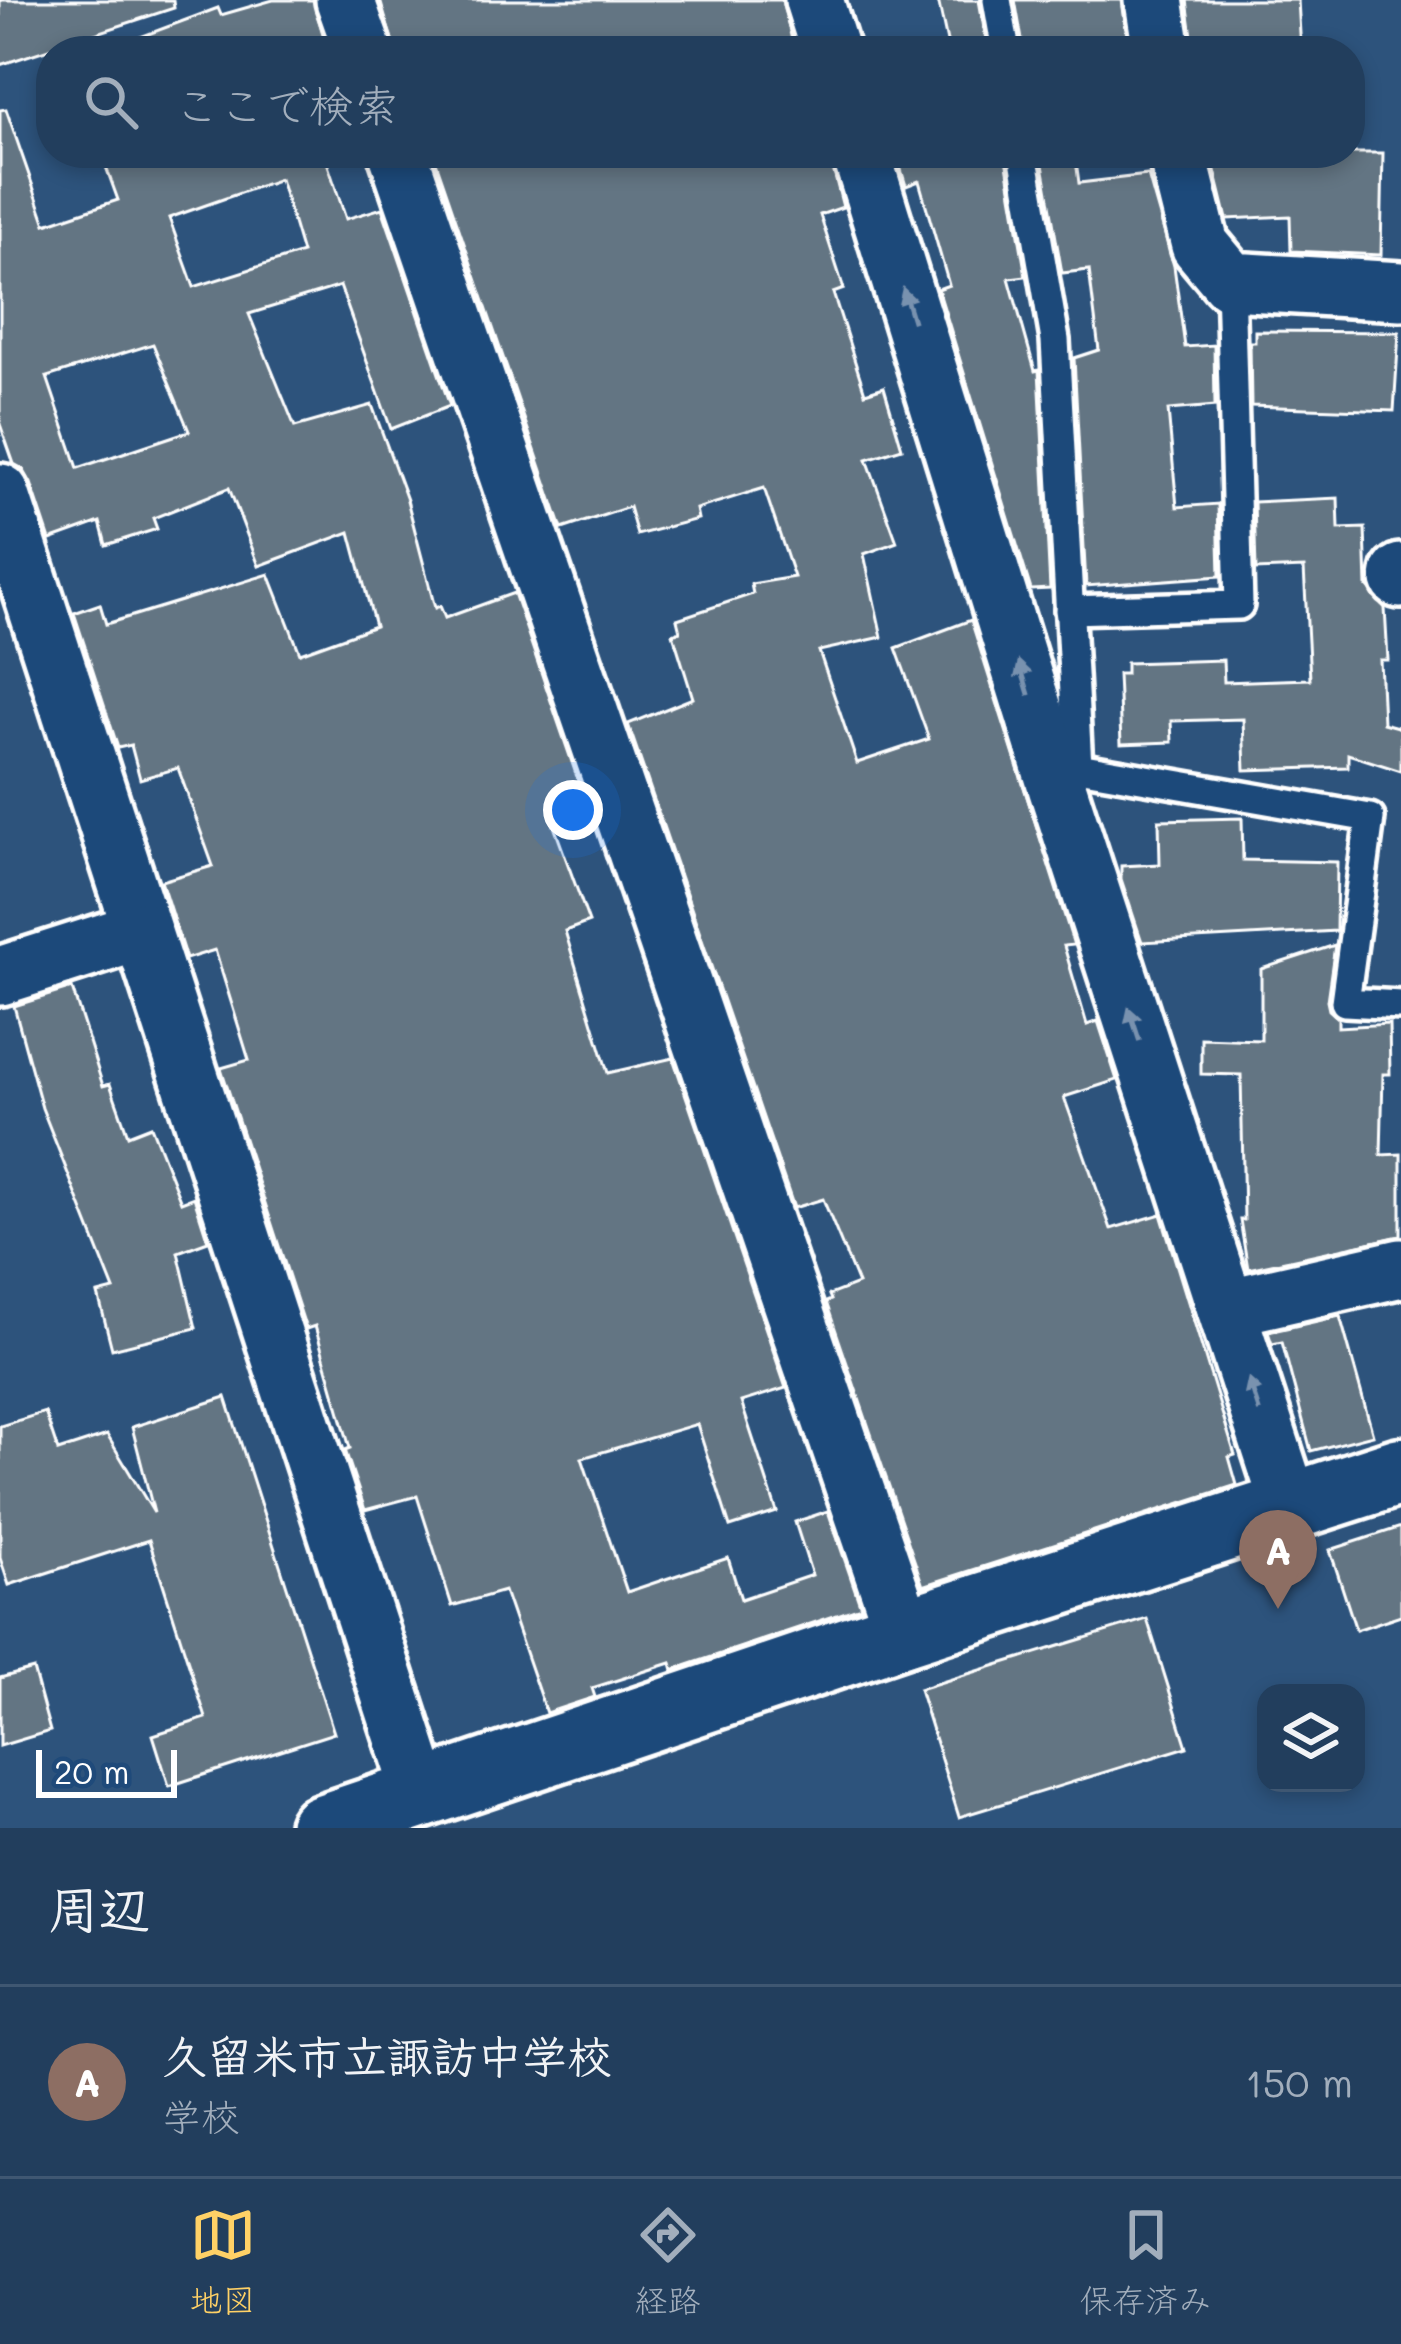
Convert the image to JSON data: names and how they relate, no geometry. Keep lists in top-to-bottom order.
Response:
{
  "scale_bar": "20 m",
  "page": {
    "search": "ここで検索",
    "pins": "A",
    "scale": "20 m",
    "heading": "周辺",
    "list": [
      {
        "mark": "A",
        "name": "久留米市立諏訪中学校",
        "note": "学校",
        "value": "150 m"
      }
    ],
    "nav": ["地図", "経路", "保存済み"]
  }
}
